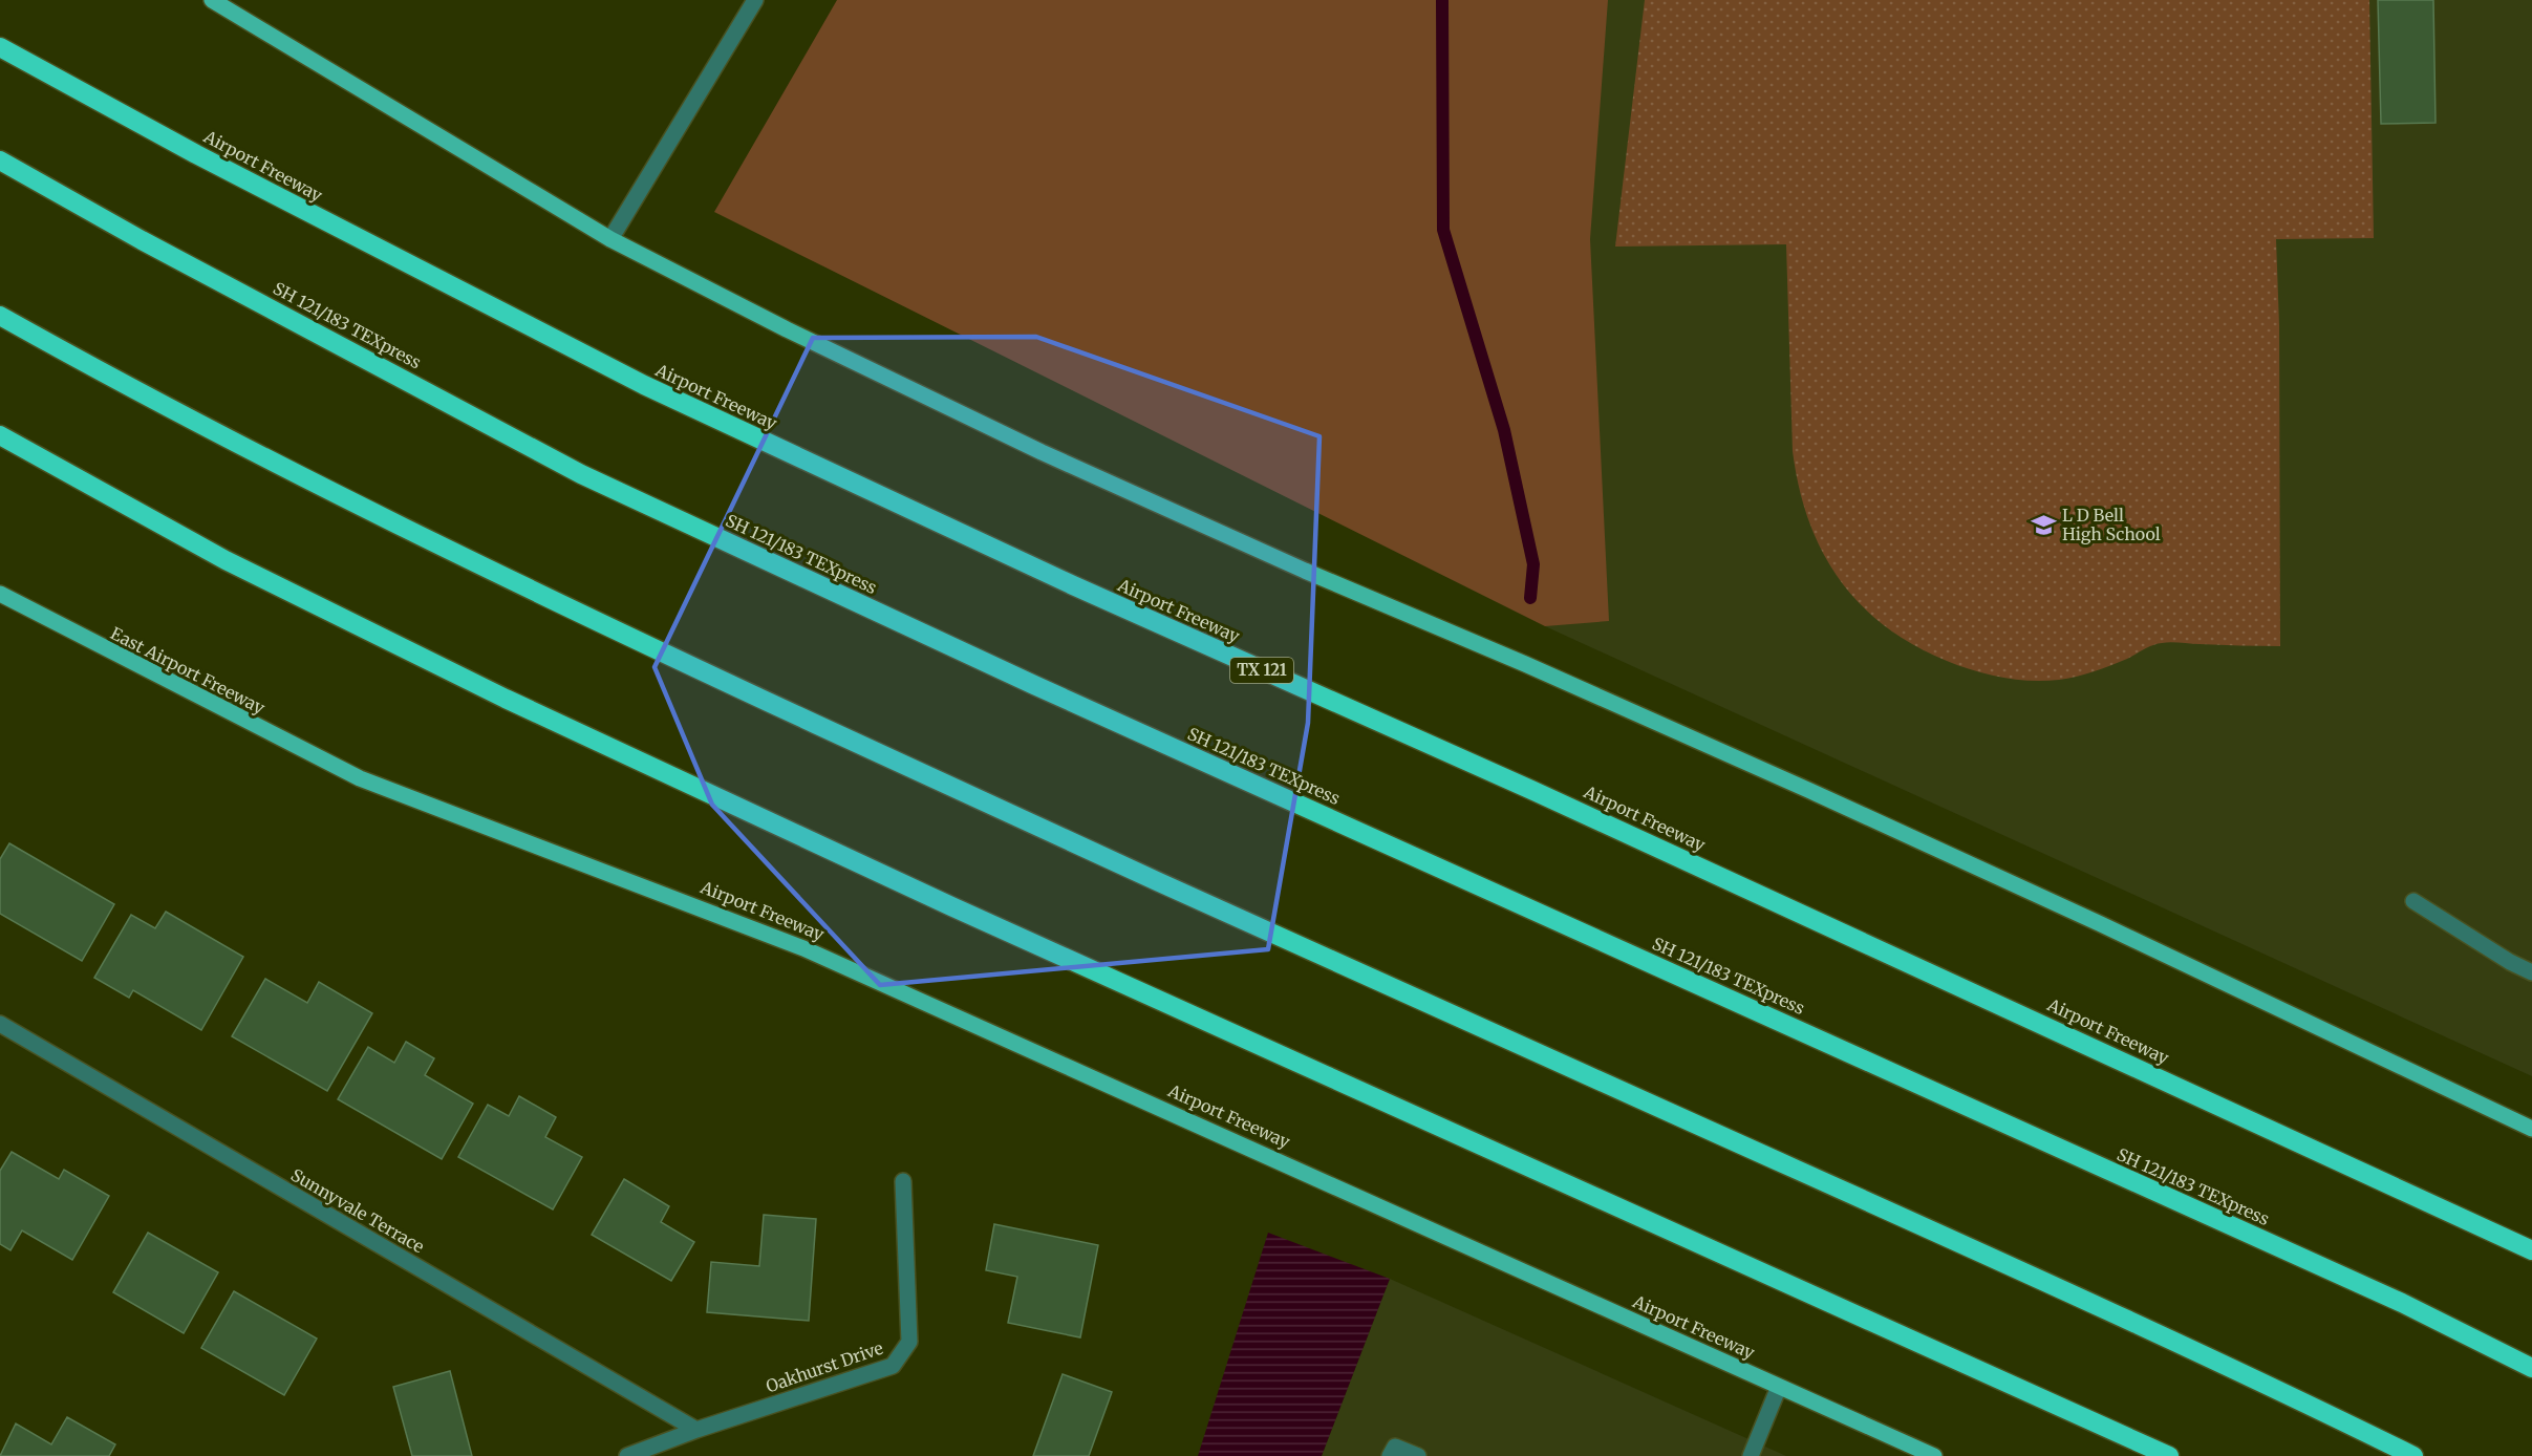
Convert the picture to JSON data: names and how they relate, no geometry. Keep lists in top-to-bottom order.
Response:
{
  "streets": {
    "highway": ["Airport Freeway", "SH 121/183 TEXpress", "TX 121"],
    "main road": ["East Airport Freeway"],
    "street": ["Sunnyvale Terrace", "Oakhurst Drive"]
  },
  "crossings": [
    ["Airport Freeway", "East Airport Freeway"],
    ["Sunnyvale Terrace", "Oakhurst Drive"]
  ],
  "places": {
    "school or university": ["L D Bell High School"]
  }
}
